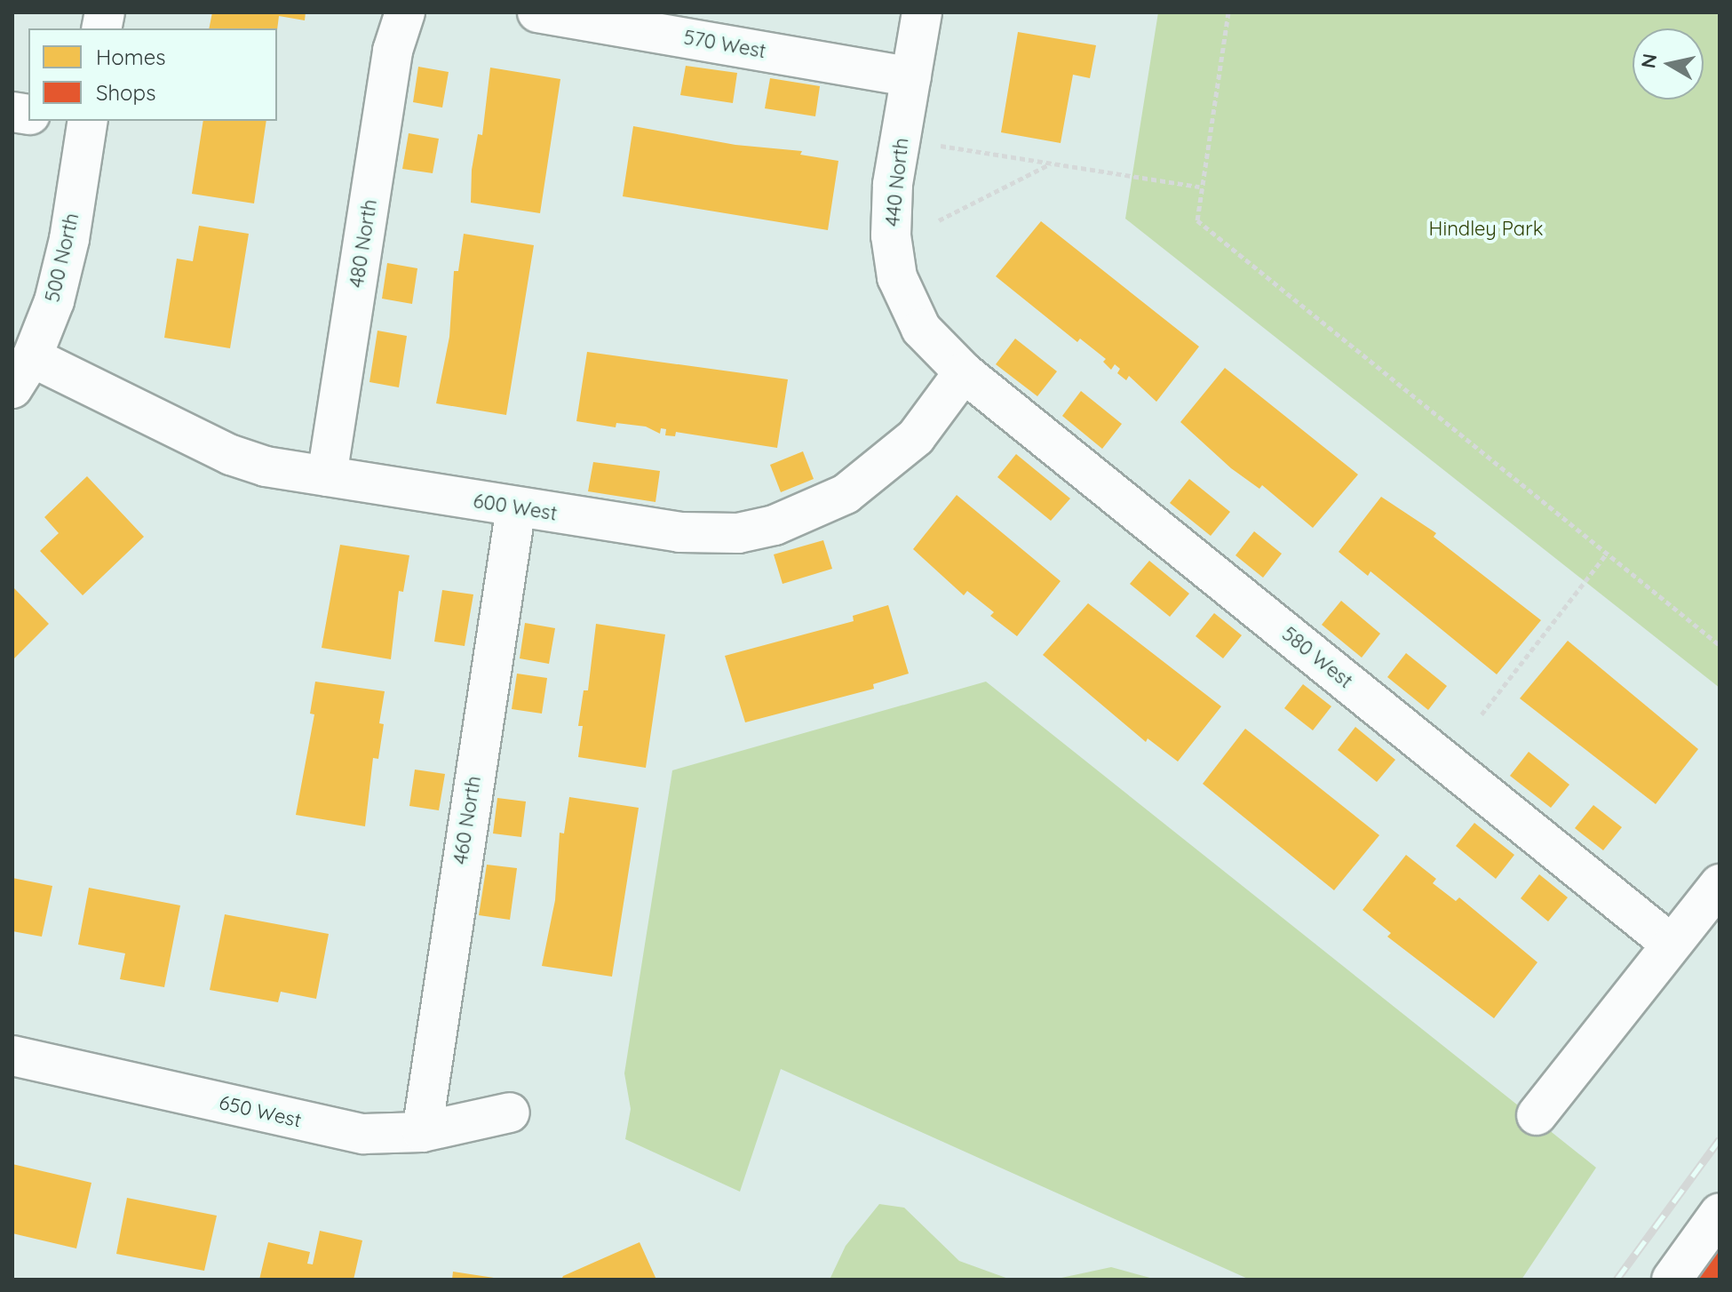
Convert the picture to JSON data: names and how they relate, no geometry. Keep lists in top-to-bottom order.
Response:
{
  "streets": {
    "street": [
      "570 West",
      "440 North",
      "480 North",
      "500 North",
      "600 West",
      "580 West",
      "460 North",
      "650 West"
    ]
  },
  "crossings": [
    ["570 West", "440 North"],
    ["440 North", "600 West"],
    ["440 North", "580 West"],
    ["480 North", "600 West"],
    ["500 North", "600 West"],
    ["600 West", "580 West"],
    ["600 West", "460 North"],
    ["460 North", "650 West"]
  ],
  "parks": ["Hindley Park"],
  "legend": ["Homes", "Shops"],
  "north": "left"
}
